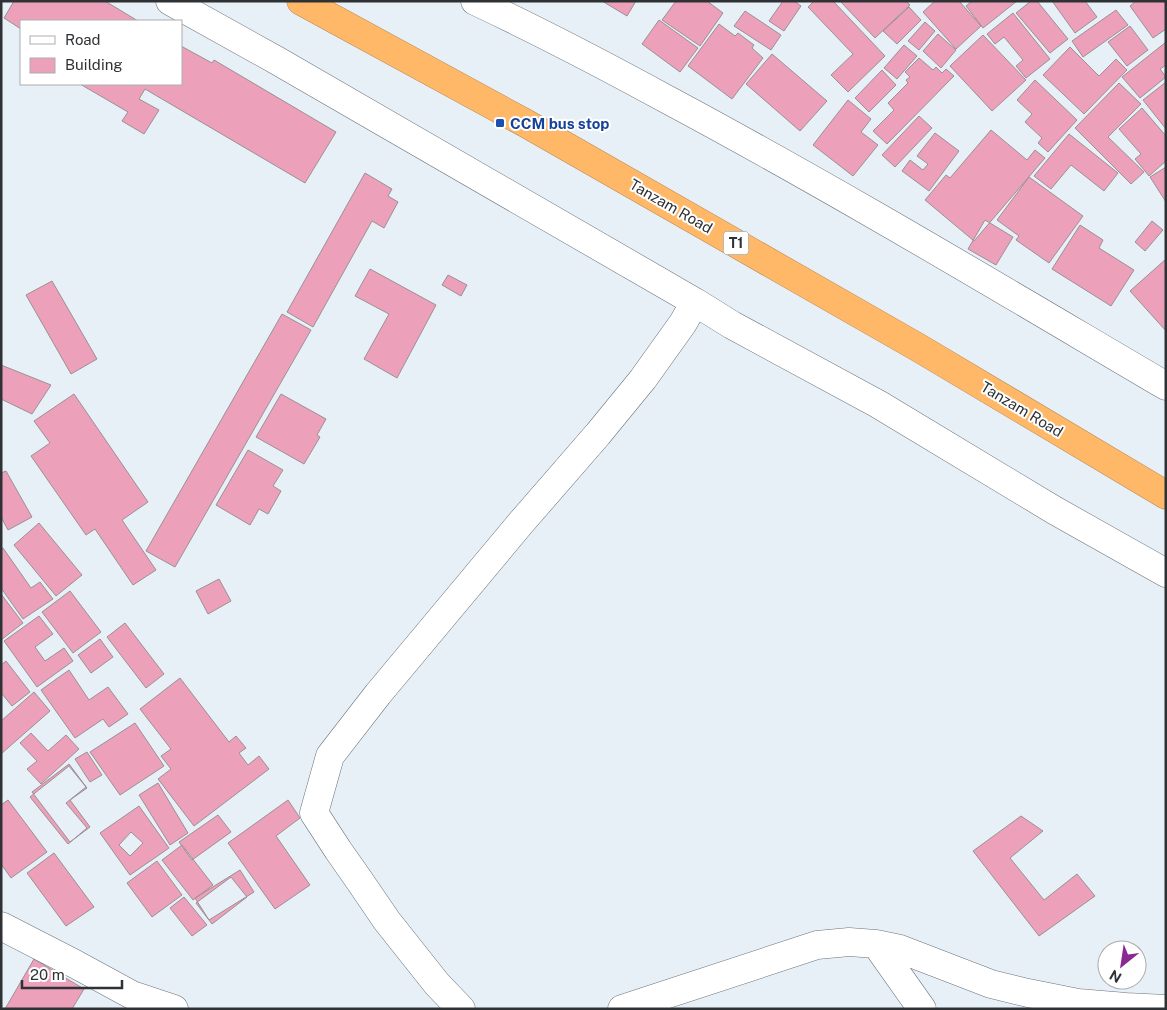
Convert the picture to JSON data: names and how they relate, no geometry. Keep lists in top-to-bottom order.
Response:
{
  "streets": {
    "highway": ["Tanzam Road", "T1"]
  },
  "places": {
    "transit": ["CCM bus stop"]
  },
  "legend": ["Road", "Building"],
  "scale_bar": "20 m",
  "north": "bottom left"
}
